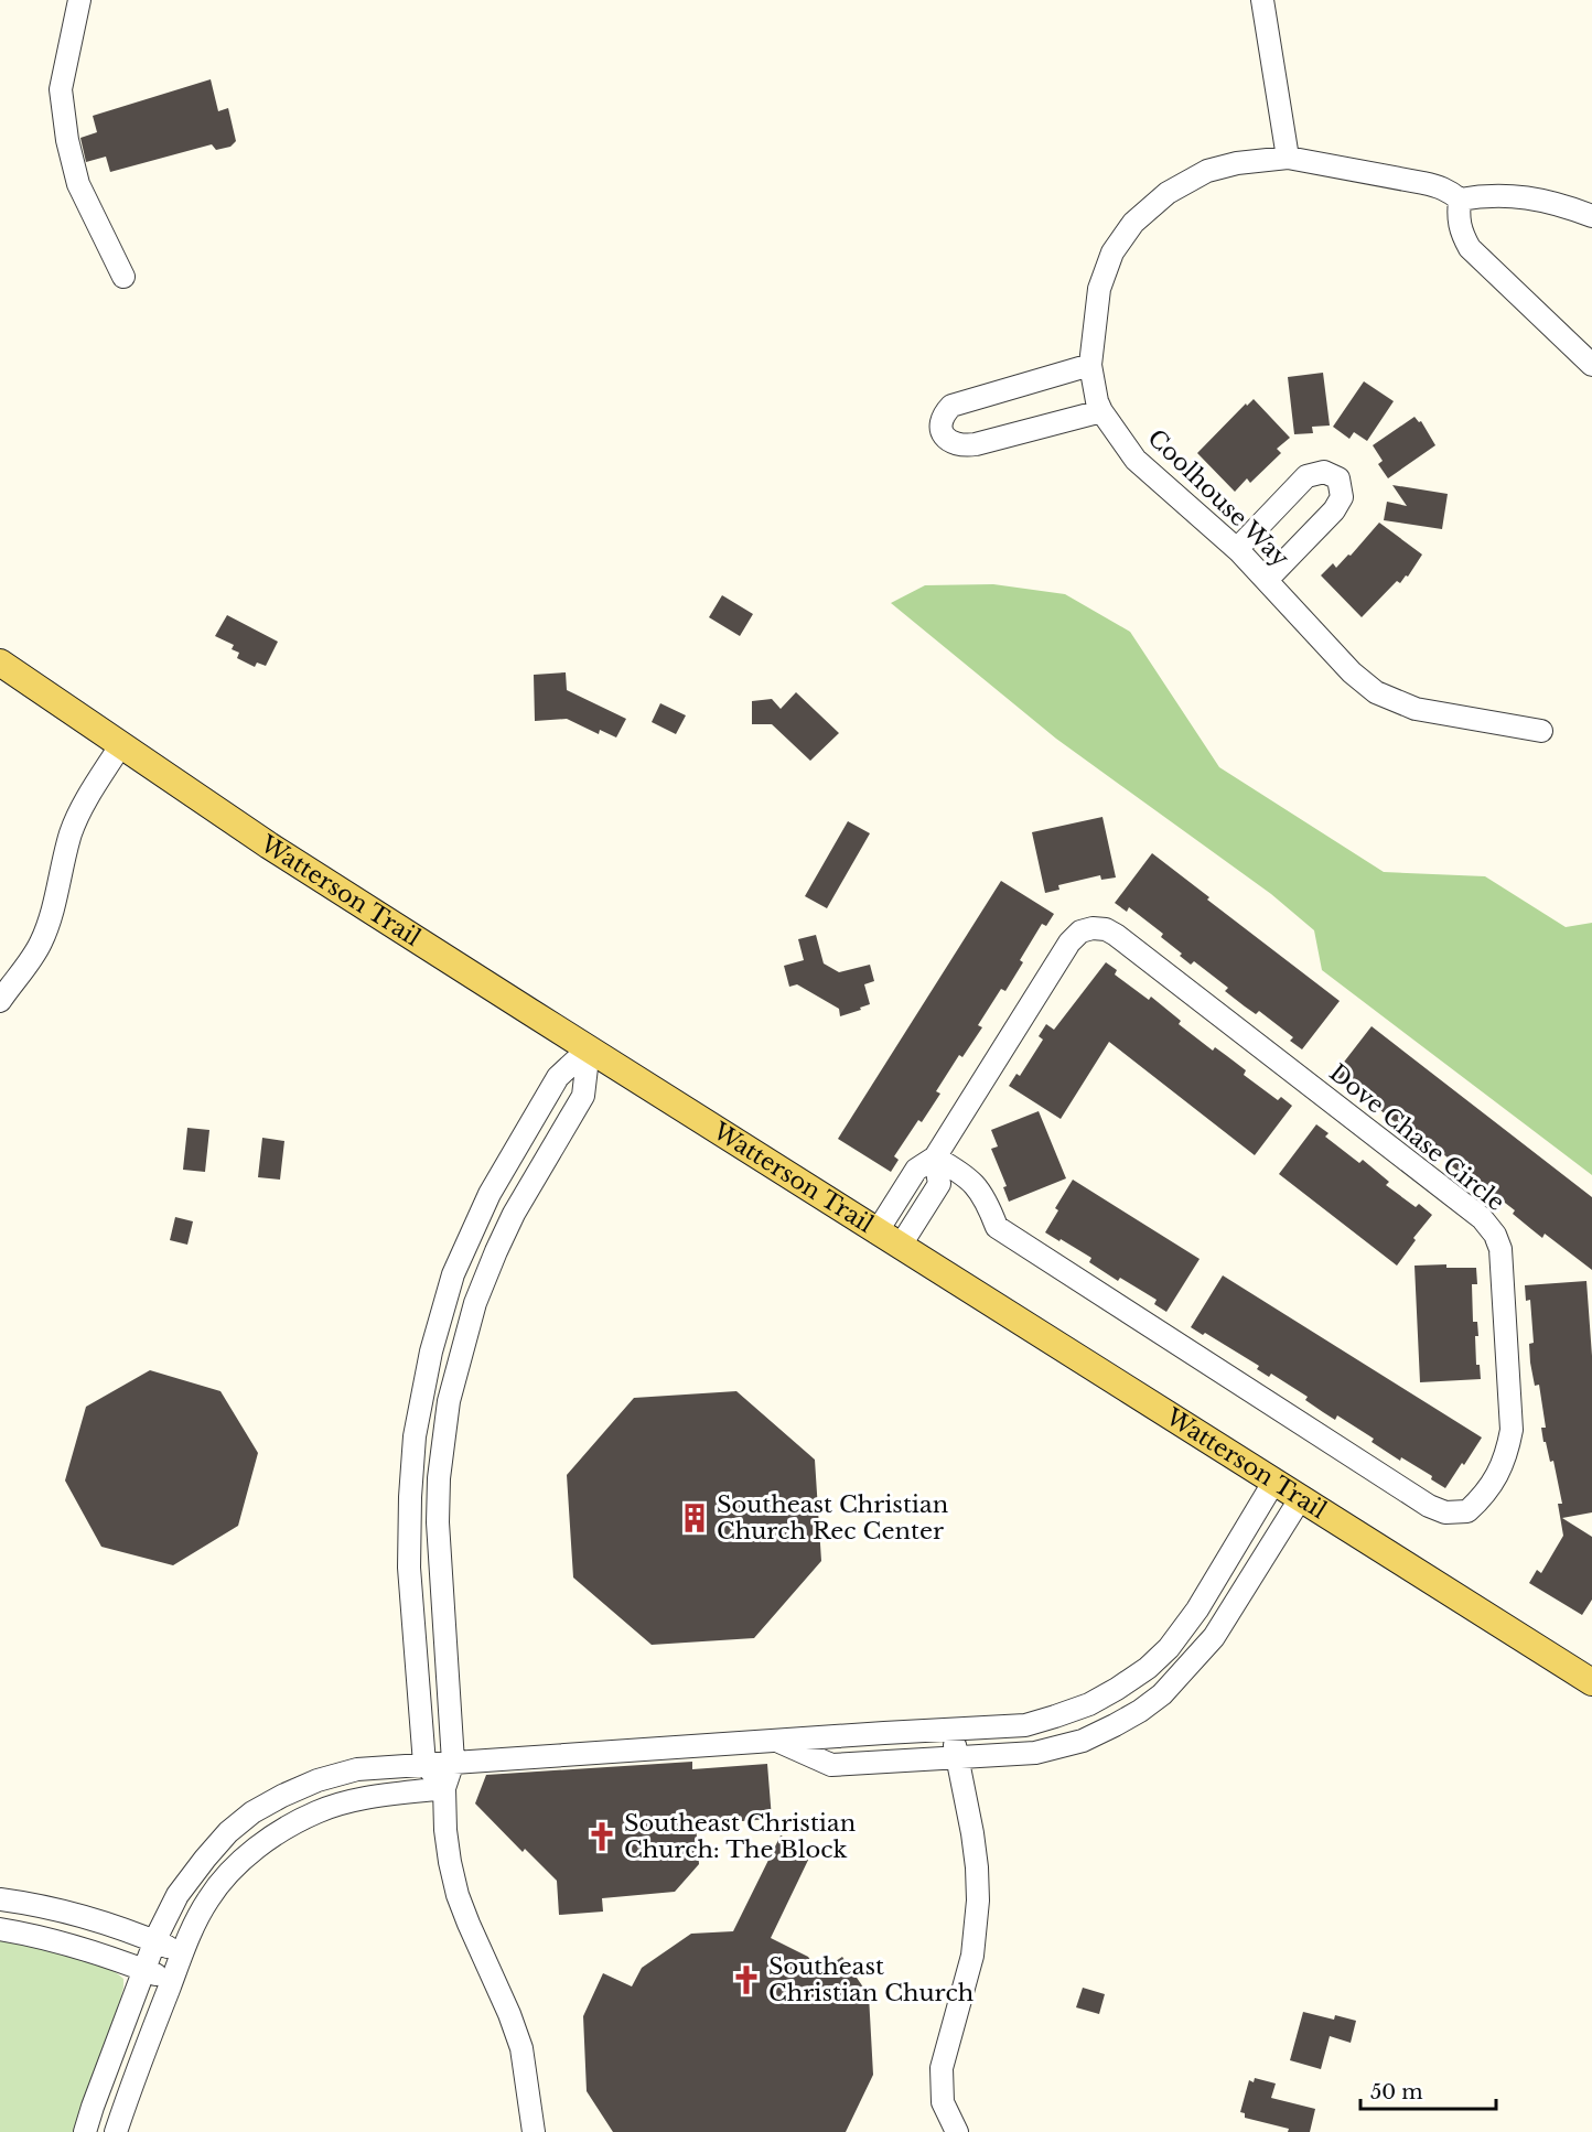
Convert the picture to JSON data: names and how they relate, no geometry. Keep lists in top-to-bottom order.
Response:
{
  "streets": {
    "main road": ["Watterson Trail"],
    "street": ["Coolhouse Way", "Dove Chase Circle"]
  },
  "crossings": [
    ["Watterson Trail", "Dove Chase Circle"]
  ],
  "places": {
    "building": ["Southeast Christian Church Rec Center"],
    "church": ["Southeast Christian Church: The Block", "Southeast Christian Church"]
  },
  "scale_bar": "50 m"
}
